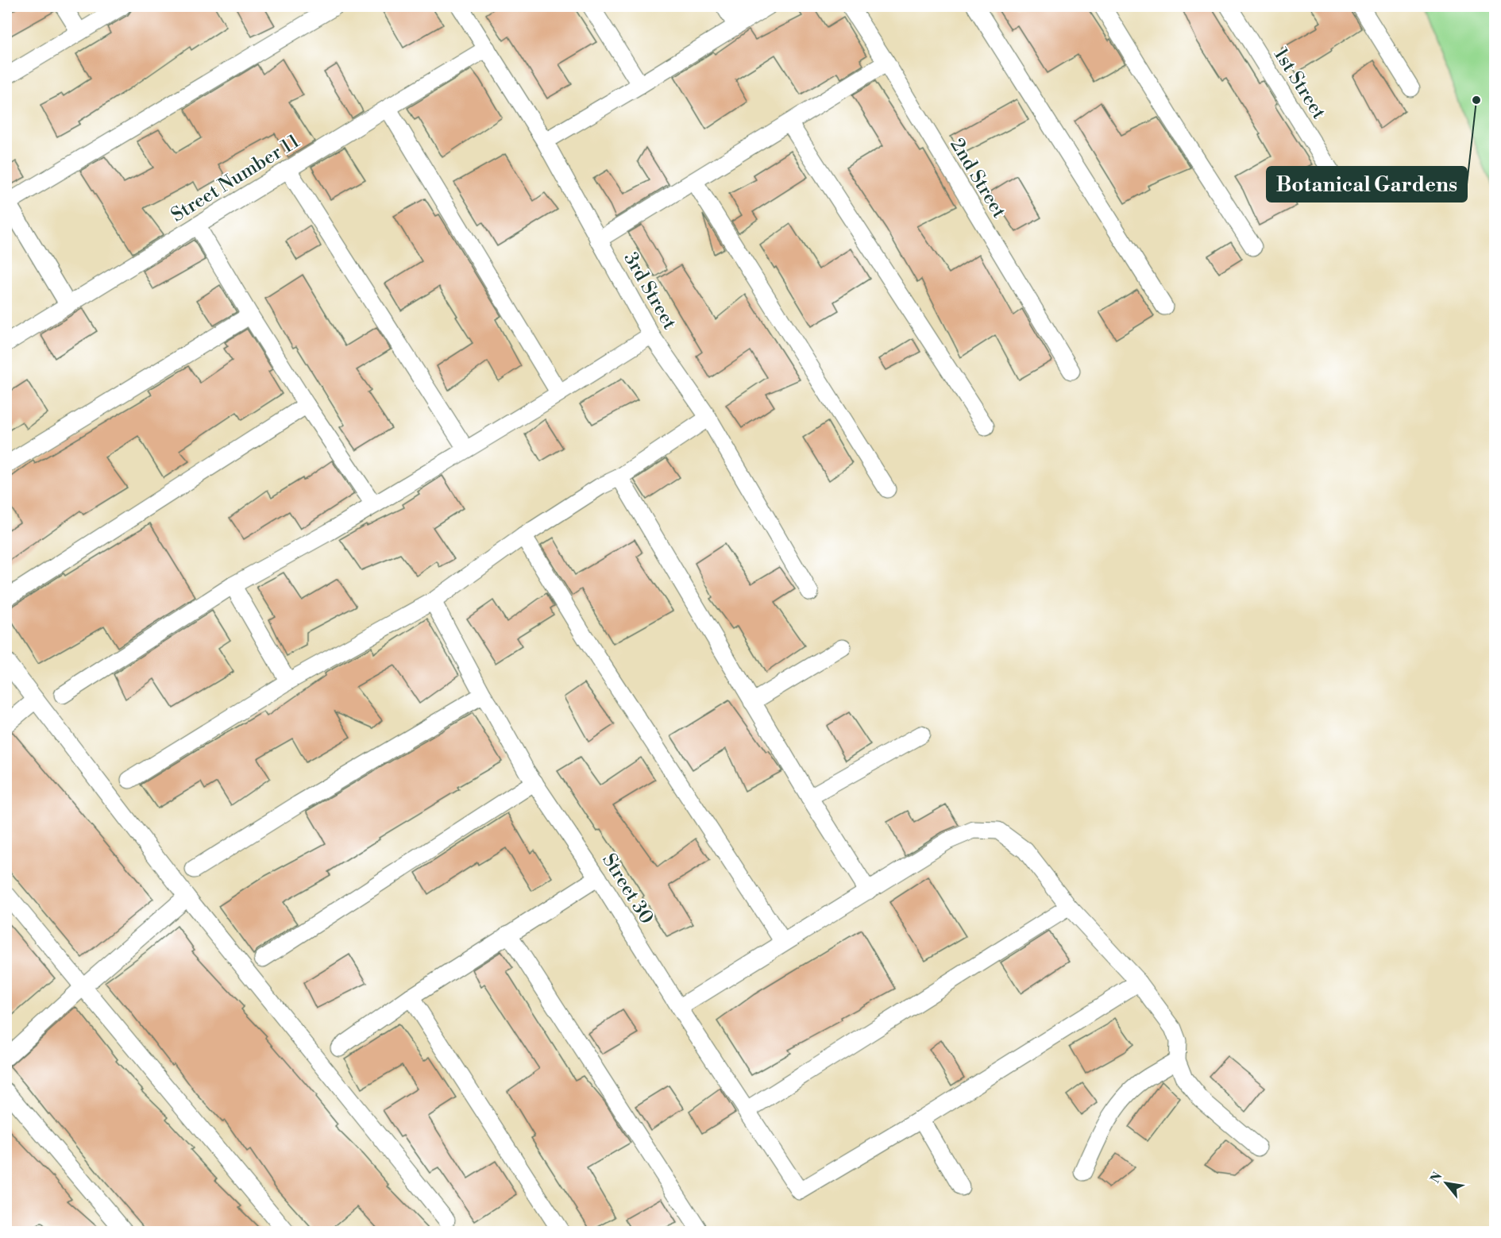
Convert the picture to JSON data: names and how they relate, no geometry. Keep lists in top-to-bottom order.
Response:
{
  "streets": {
    "street": [
      "1st Street",
      "Street Number 11",
      "2nd Street",
      "3rd Street",
      "Street 30"
    ]
  },
  "crossings": [
    ["Street Number 11", "3rd Street"]
  ],
  "places": ["Botanical Gardens"],
  "north": "top left"
}
